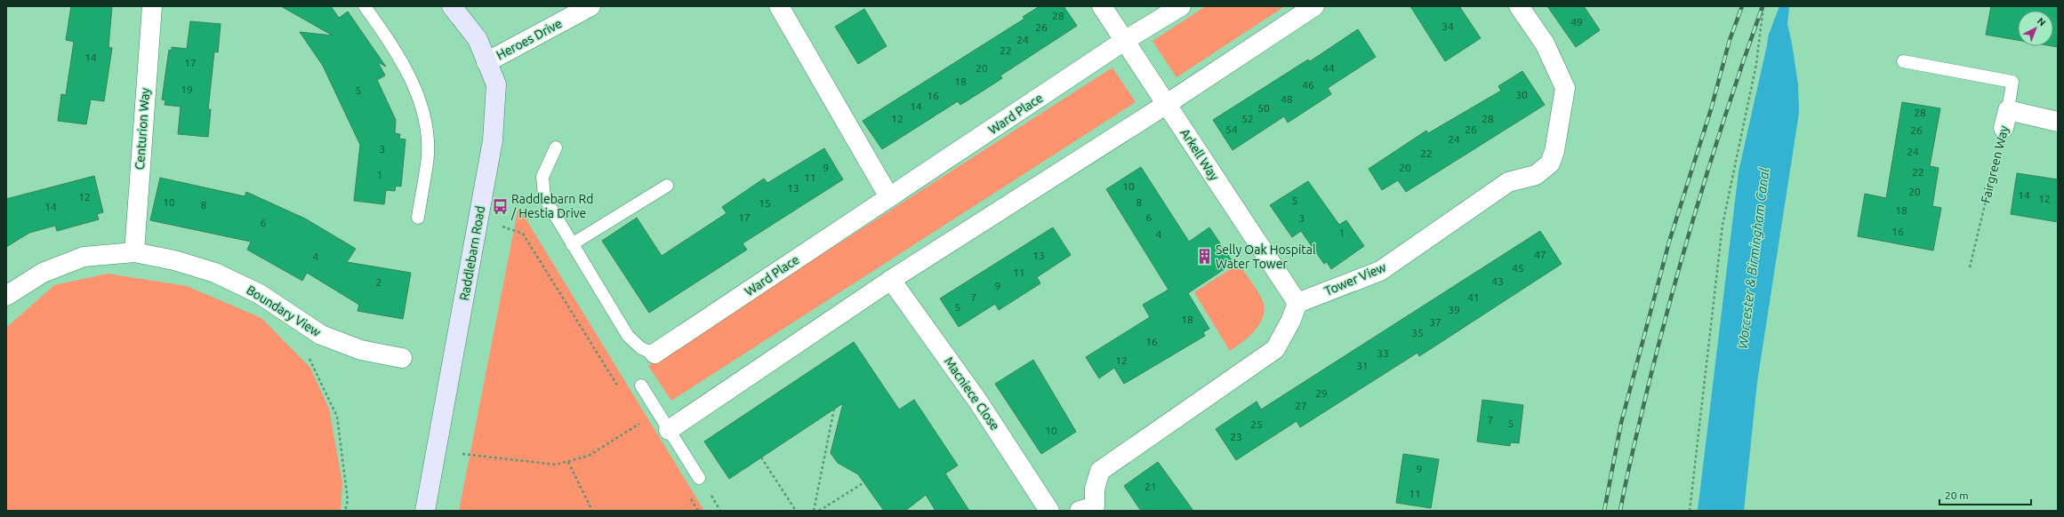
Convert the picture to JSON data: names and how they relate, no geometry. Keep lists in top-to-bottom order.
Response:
{
  "streets": {
    "street": [
      "Heroes Drive",
      "Ward Place",
      "Centurion Way",
      "Arkell Way",
      "Fairgreen Way",
      "Raddlebarn Road",
      "Tower View",
      "Boundary View",
      "Macniece Close"
    ]
  },
  "crossings": [
    ["Heroes Drive", "Raddlebarn Road"],
    ["Ward Place", "Arkell Way"],
    ["Centurion Way", "Boundary View"],
    ["Arkell Way", "Tower View"]
  ],
  "water": ["Worcester & Birmingham Canal"],
  "places": {
    "bus stop": ["Raddlebarn Rd / Hestia Drive"],
    "building": ["Selly Oak Hospital Water Tower"]
  },
  "house_numbers": [
    "28",
    "49",
    "34",
    "26",
    "24",
    "22",
    "14",
    "17",
    "20",
    "44",
    "18",
    "46",
    "19",
    "5",
    "30",
    "16",
    "48",
    "14",
    "50",
    "28",
    "12",
    "52",
    "28",
    "54",
    "26",
    "26",
    "24",
    "3",
    "24",
    "22",
    "9",
    "20",
    "22",
    "1",
    "11",
    "10",
    "13",
    "20",
    "14",
    "12",
    "12",
    "5",
    "10",
    "8",
    "15",
    "8",
    "14",
    "18",
    "17",
    "6",
    "3",
    "6",
    "16",
    "1",
    "4",
    "47",
    "13",
    "4",
    "45",
    "11",
    "43",
    "2",
    "9",
    "7",
    "41",
    "5",
    "39",
    "18",
    "37",
    "35",
    "16",
    "33",
    "12",
    "31",
    "29",
    "27",
    "7",
    "5",
    "25",
    "10",
    "23",
    "9",
    "21",
    "11"
  ],
  "scale_bar": "20 m",
  "north": "top right"
}
